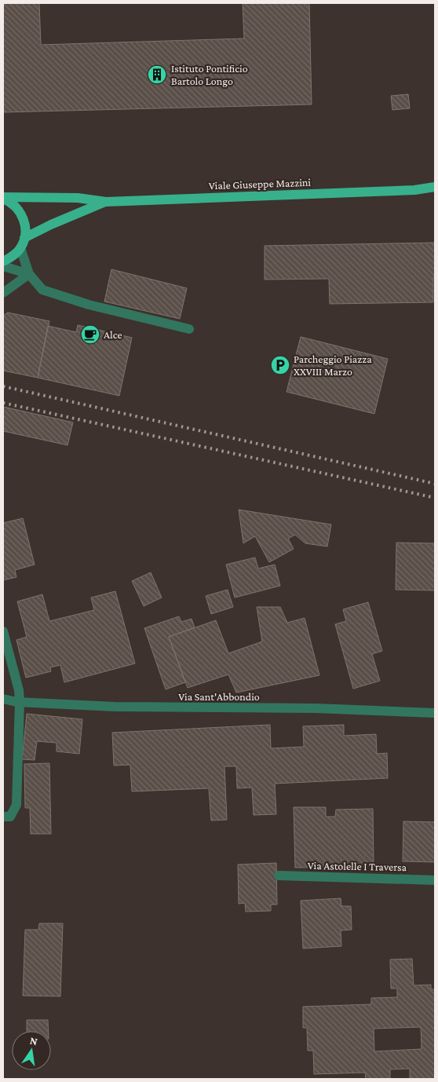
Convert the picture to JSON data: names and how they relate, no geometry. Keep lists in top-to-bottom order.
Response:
{
  "streets": {
    "main road": ["Viale Giuseppe Mazzini"],
    "street": ["Via Sant'Abbondio", "Via Astolelle I Traversa"]
  },
  "places": {
    "building": ["Istituto Pontificio Bartolo Longo"],
    "cafe": ["Alce"],
    "parking": ["Parcheggio Piazza XXVIII Marzo"]
  },
  "north": "top"
}
